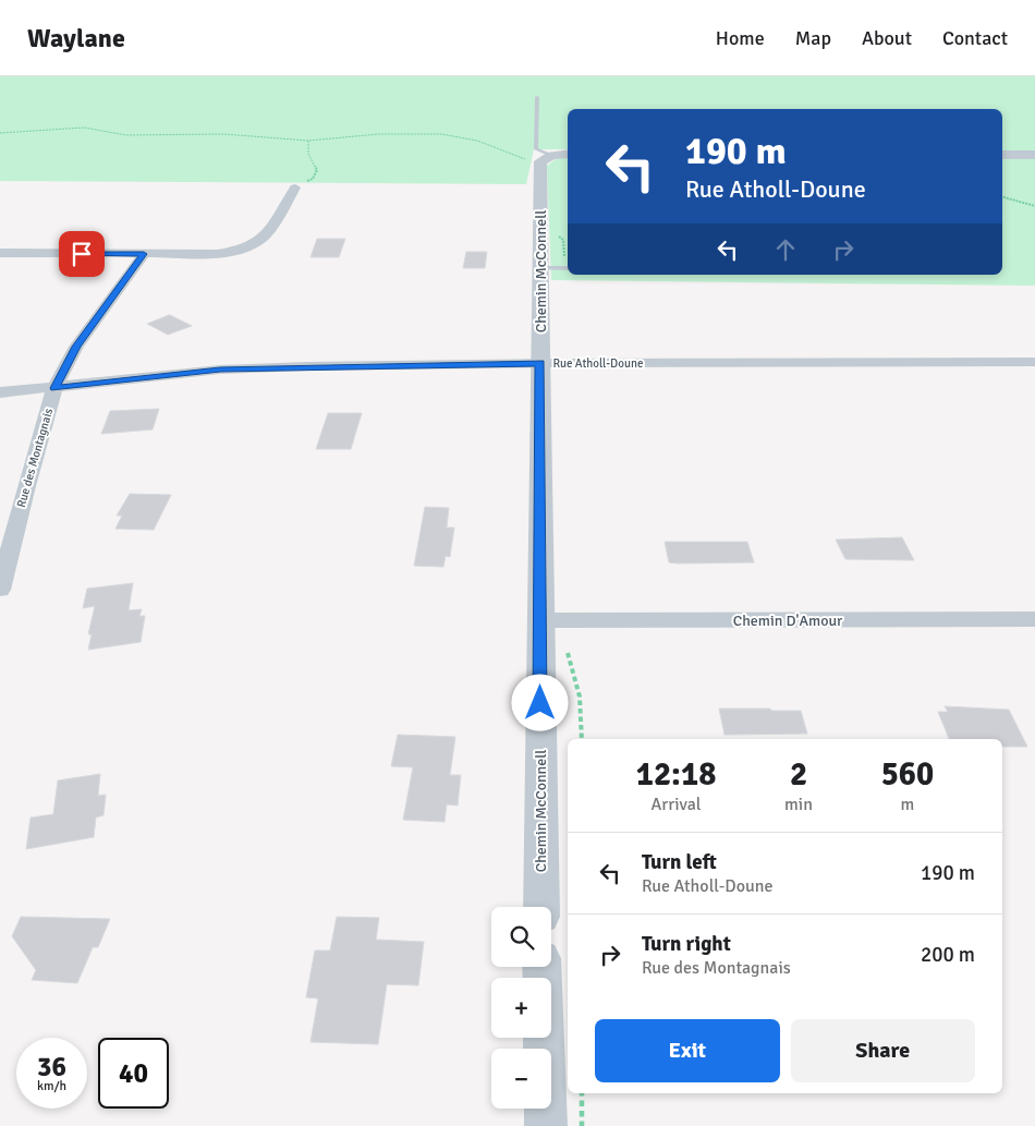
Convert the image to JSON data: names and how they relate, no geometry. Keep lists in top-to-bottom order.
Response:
{
  "streets": {
    "street": [
      "Chemin McConnell",
      "Rue Atholl-Doune",
      "Rue des Montagnais",
      "Chemin D'Amour"
    ]
  },
  "crossings": [
    ["Chemin McConnell", "Rue Atholl-Doune"],
    ["Chemin McConnell", "Chemin D'Amour"],
    ["Rue Atholl-Doune", "Rue des Montagnais"]
  ],
  "page": {
    "header": "Waylane",
    "nav": [
      "Home",
      "Map",
      "About",
      "Contact"
    ],
    "turn": ["190 m", "Rue Atholl-Doune"],
    "eta": [
      "12:18",
      "Arrival",
      "2",
      "min",
      "560",
      "m"
    ],
    "list": [
      {
        "name": "Turn left",
        "note": "Rue Atholl-Doune",
        "value": "190 m"
      },
      {
        "name": "Turn right",
        "note": "Rue des Montagnais",
        "value": "200 m"
      }
    ],
    "map_buttons": ["+", "−"],
    "buttons": ["Exit", "Share"],
    "speed": "36 km/h",
    "limit": "40"
  }
}
